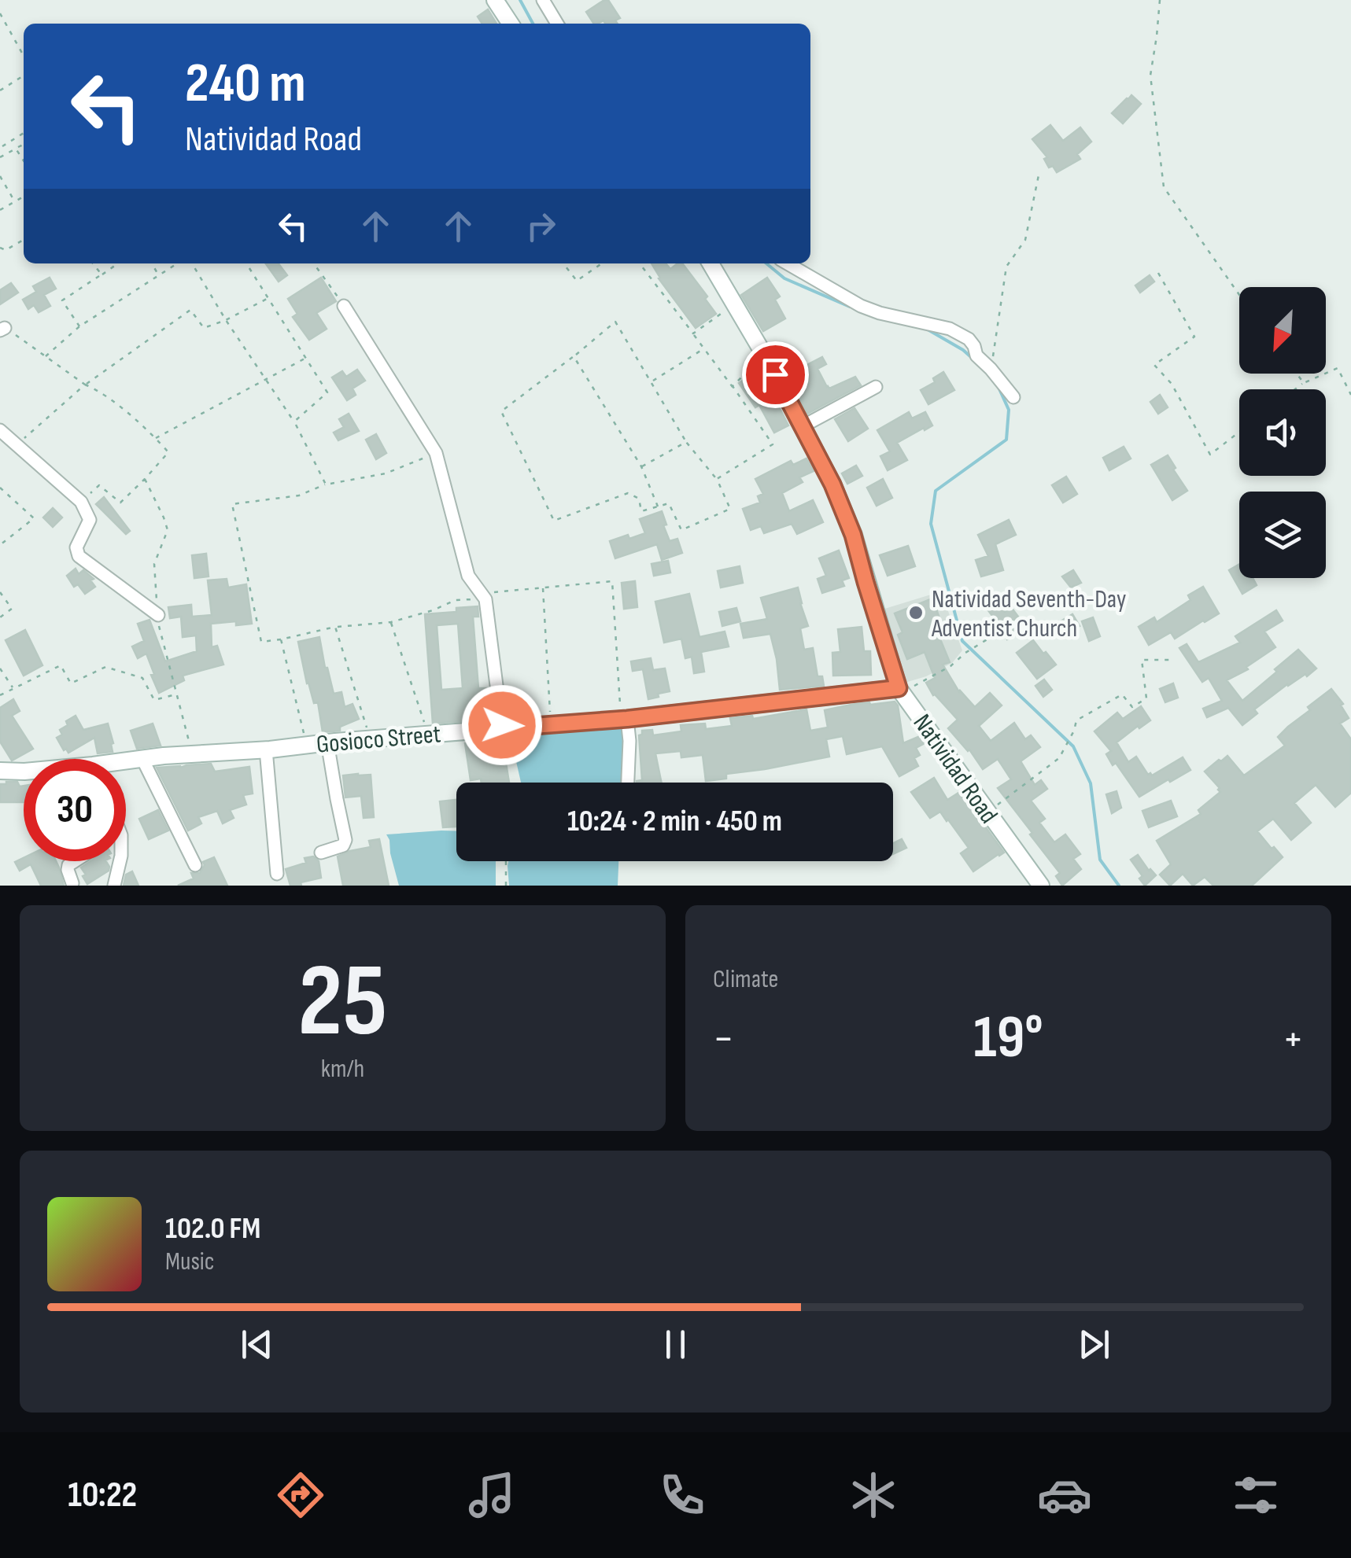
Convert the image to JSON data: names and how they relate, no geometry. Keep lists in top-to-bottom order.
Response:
{
  "streets": {
    "street": ["Gosioco Street", "Natividad Road"]
  },
  "crossings": [
    ["Gosioco Street", "Natividad Road"]
  ],
  "places": ["Natividad Seventh-Day Adventist Church"],
  "north": "bottom left",
  "page": {
    "turn": ["240 m", "Natividad Road"],
    "limit": "30",
    "trip": "10:24 · 2 min · 450 m",
    "tile": [
      ["25", "km/h"],
      "Climate"
    ],
    "heat": ["−", "19°", "+"],
    "song": ["102.0 FM", "Music"],
    "tabs": "10:22"
  }
}
